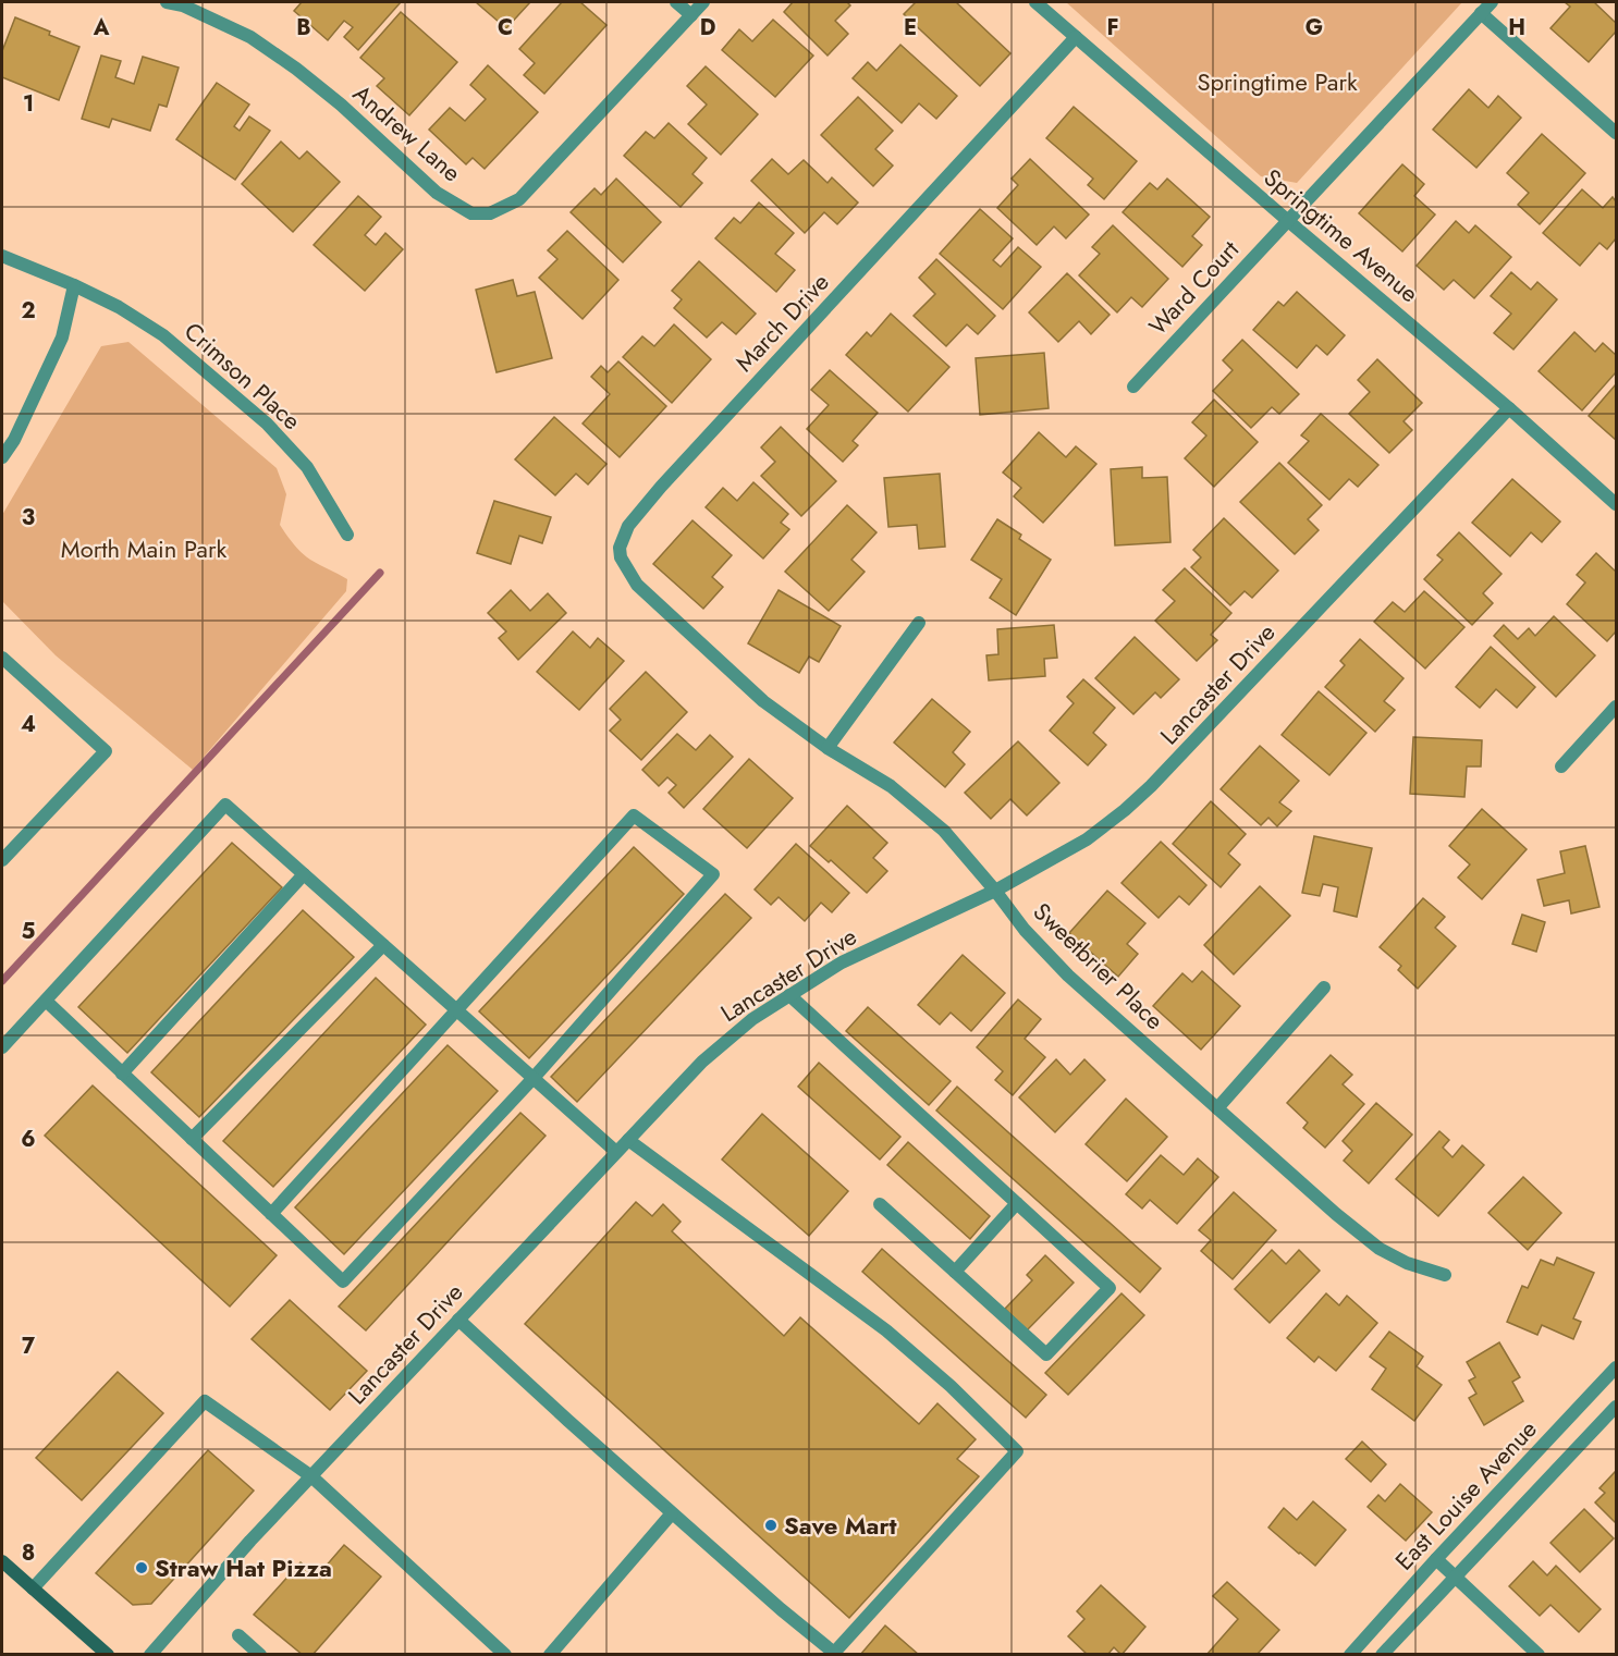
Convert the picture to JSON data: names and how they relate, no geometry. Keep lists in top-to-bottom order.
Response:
{
  "streets": {
    "street": [
      "Andrew Lane",
      "Springtime Avenue",
      "Ward Court",
      "March Drive",
      "Crimson Place",
      "Lancaster Drive",
      "Sweetbrier Place",
      "East Louise Avenue"
    ]
  },
  "crossings": [
    ["Springtime Avenue", "Ward Court"],
    ["Springtime Avenue", "March Drive"],
    ["Springtime Avenue", "Lancaster Drive"],
    ["March Drive", "Sweetbrier Place"],
    ["Lancaster Drive", "Sweetbrier Place"]
  ],
  "parks": ["Springtime Park", "Morth Main Park"],
  "places": ["Save Mart", "Straw Hat Pizza"],
  "grid": {
    "columns": [
      "A",
      "B",
      "C",
      "D",
      "E",
      "F",
      "G",
      "H"
    ],
    "rows": [
      "1",
      "2",
      "3",
      "4",
      "5",
      "6",
      "7",
      "8"
    ]
  }
}
